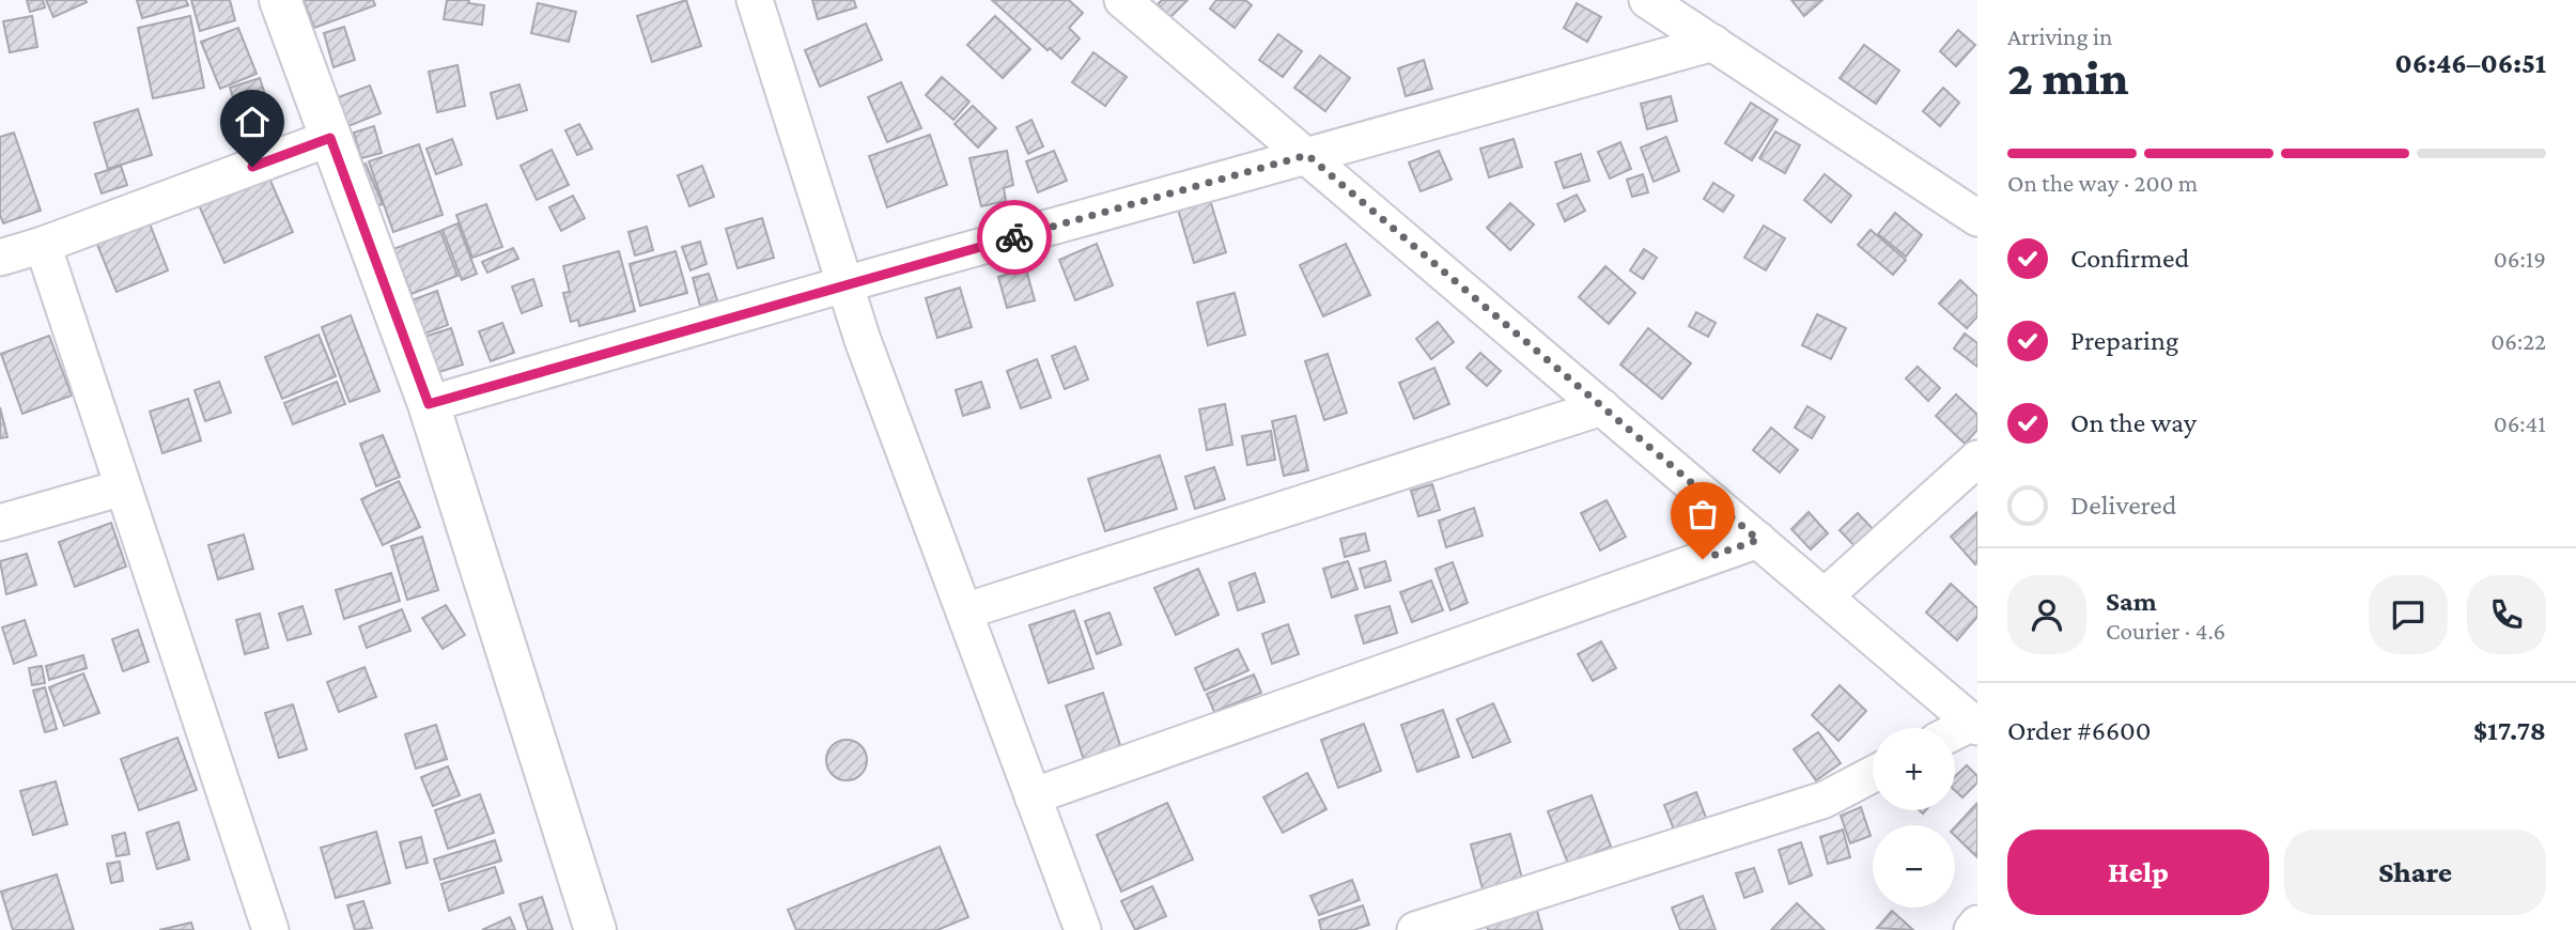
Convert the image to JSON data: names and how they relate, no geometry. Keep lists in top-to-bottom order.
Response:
{
  "page": {
    "heading": ["2 min", "Arriving in", "06:46–06:51"],
    "panel": [
      "Sam",
      "Courier · 4.6",
      "Order #6600",
      "$17.78"
    ],
    "bar": "On the way · 200 m",
    "list": [
      ["Confirmed", "06:19"],
      ["Preparing", "06:22"],
      ["On the way", "06:41"],
      "Delivered"
    ],
    "map_buttons": ["+", "−"],
    "buttons": ["Help", "Share"]
  }
}
